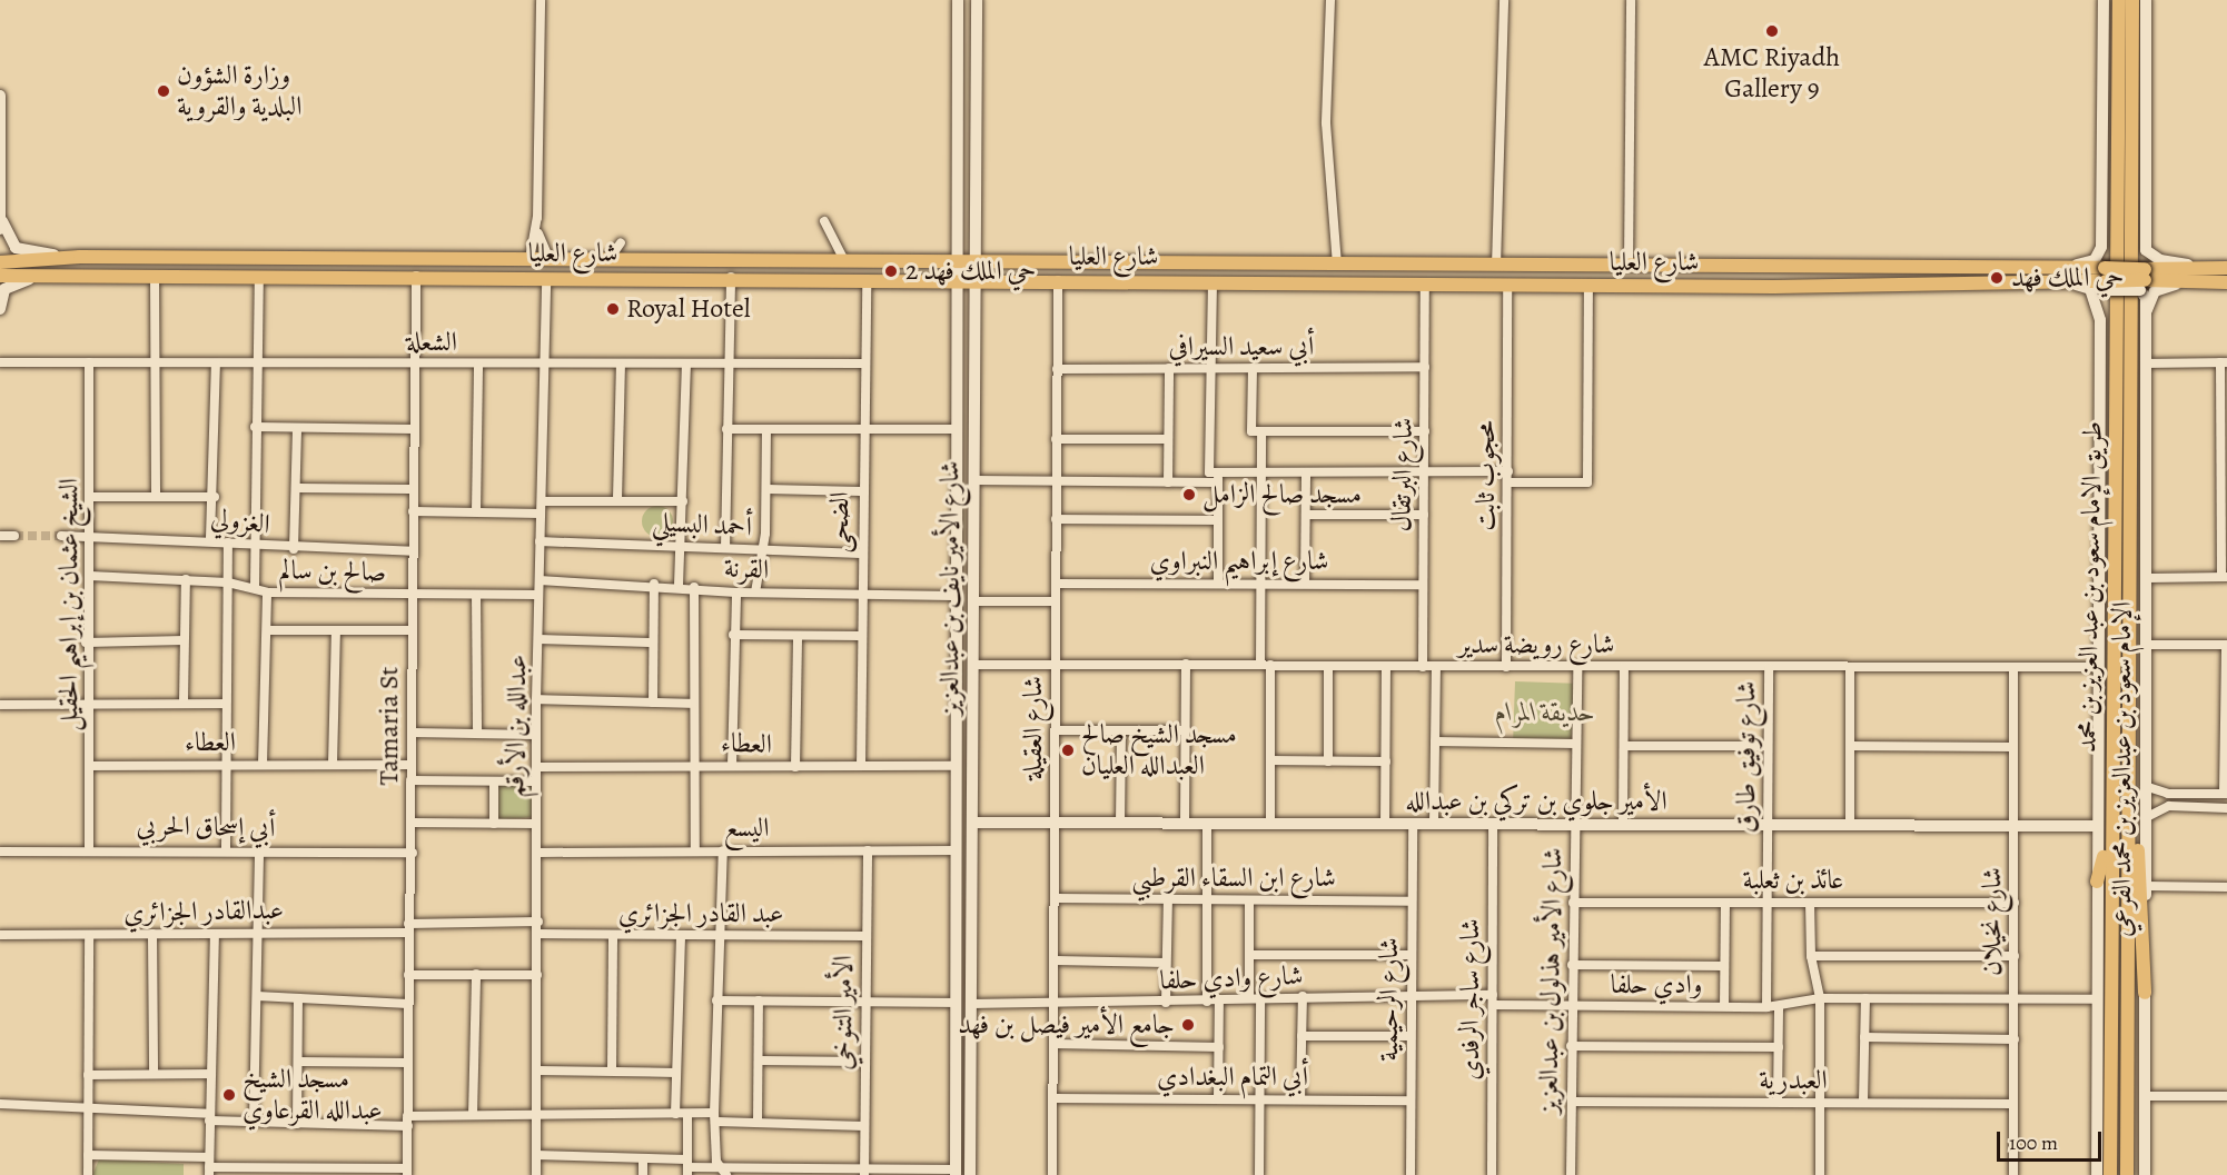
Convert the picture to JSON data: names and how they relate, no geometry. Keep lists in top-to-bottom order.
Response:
{
  "streets": {
    "main road": ["شارع العليا", "طريق الإمام سعود بن عبد العزيز بن محمد"],
    "street": [
      "الشعلة",
      "أبي سعيد السيرافي",
      "شارع البرتقال",
      "محجوب ثابت",
      "الغزولي",
      "الضحى",
      "أحمد البسيلي",
      "شارع إبراهيم النبراوي",
      "القرنة",
      "صالح بن سالم",
      "شارع الأمير نايف بن عبدالعزيز",
      "الشيخ عثمان بن إبراهيم الحقيل",
      "شارع رويضة سدير",
      "Tamaria St",
      "عبدالله بن الأرقم",
      "شارع العقيلة",
      "العطاء",
      "شارع توفيق طارق",
      "الإمام سعود بن عبدالعزيز بن محمد الفرعي",
      "الأمير جلوي بن تركي بن عبدالله",
      "أبي إسحاق الحربي",
      "اليسع",
      "شارع ابن السقاء القرطبي",
      "عائذ بن ثعلبة",
      "عبدالقادر الجزائري",
      "عبد القادر الجزائري",
      "شارع نخيلان",
      "شارع وادي حلفا",
      "شارع الأمير هذلول بن عبدالعزيز",
      "وادي حلفا",
      "شارع الرحيمية",
      "شارع ساجر الرفدي",
      "الأمير التنوخي",
      "أبي التمام البغدادي",
      "العبدرية"
    ]
  },
  "crossings": [
    ["شارع العليا", "شارع البرتقال"],
    ["شارع العليا", "محجوب ثابت"],
    ["شارع العليا", "الضحى"],
    ["شارع العليا", "شارع الأمير نايف بن عبدالعزيز"],
    ["شارع العليا", "Tamaria St"],
    ["شارع العليا", "عبدالله بن الأرقم"],
    ["شارع العليا", "شارع العقيلة"],
    ["شارع العليا", "الإمام سعود بن عبدالعزيز بن محمد الفرعي"],
    ["الشعلة", "الضحى"],
    ["الشعلة", "الشيخ عثمان بن إبراهيم الحقيل"],
    ["الشعلة", "Tamaria St"],
    ["الشعلة", "عبدالله بن الأرقم"],
    ["أبي سعيد السيرافي", "شارع البرتقال"],
    ["أبي سعيد السيرافي", "شارع العقيلة"],
    ["شارع البرتقال", "شارع إبراهيم النبراوي"],
    ["شارع البرتقال", "شارع رويضة سدير"],
    ["محجوب ثابت", "شارع رويضة سدير"],
    ["الغزولي", "الشيخ عثمان بن إبراهيم الحقيل"],
    ["الغزولي", "Tamaria St"],
    ["الضحى", "أحمد البسيلي"],
    ["الضحى", "القرنة"],
    ["الضحى", "العطاء"],
    ["أحمد البسيلي", "عبدالله بن الأرقم"],
    ["شارع إبراهيم النبراوي", "شارع العقيلة"],
    ["القرنة", "شارع الأمير نايف بن عبدالعزيز"],
    ["القرنة", "عبدالله بن الأرقم"],
    ["صالح بن سالم", "الشيخ عثمان بن إبراهيم الحقيل"],
    ["صالح بن سالم", "Tamaria St"],
    ["صالح بن سالم", "عبدالله بن الأرقم"],
    ["شارع الأمير نايف بن عبدالعزيز", "شارع رويضة سدير"],
    ["شارع الأمير نايف بن عبدالعزيز", "العطاء"],
    ["شارع الأمير نايف بن عبدالعزيز", "الأمير جلوي بن تركي بن عبدالله"],
    ["شارع الأمير نايف بن عبدالعزيز", "اليسع"],
    ["شارع الأمير نايف بن عبدالعزيز", "شارع وادي حلفا"],
    ["الشيخ عثمان بن إبراهيم الحقيل", "العطاء"],
    ["الشيخ عثمان بن إبراهيم الحقيل", "أبي إسحاق الحربي"],
    ["شارع رويضة سدير", "شارع العقيلة"],
    ["شارع رويضة سدير", "شارع توفيق طارق"],
    ["شارع رويضة سدير", "شارع نخيلان"],
    ["شارع رويضة سدير", "شارع الأمير هذلول بن عبدالعزيز"],
    ["Tamaria St", "العطاء"],
    ["Tamaria St", "أبي إسحاق الحربي"],
    ["Tamaria St", "عبدالقادر الجزائري"],
    ["عبدالله بن الأرقم", "العطاء"],
    ["عبدالله بن الأرقم", "اليسع"],
    ["عبدالله بن الأرقم", "عبدالقادر الجزائري"],
    ["عبدالله بن الأرقم", "عبد القادر الجزائري"],
    ["شارع العقيلة", "الأمير جلوي بن تركي بن عبدالله"],
    ["شارع العقيلة", "شارع ابن السقاء القرطبي"],
    ["شارع العقيلة", "شارع وادي حلفا"],
    ["شارع العقيلة", "أبي التمام البغدادي"],
    ["شارع توفيق طارق", "الأمير جلوي بن تركي بن عبدالله"],
    ["شارع توفيق طارق", "عائذ بن ثعلبة"],
    ["شارع توفيق طارق", "وادي حلفا"],
    ["الأمير جلوي بن تركي بن عبدالله", "شارع نخيلان"],
    ["الأمير جلوي بن تركي بن عبدالله", "شارع الأمير هذلول بن عبدالعزيز"],
    ["الأمير جلوي بن تركي بن عبدالله", "شارع الرحيمية"],
    ["الأمير جلوي بن تركي بن عبدالله", "شارع ساجر الرفدي"],
    ["اليسع", "الأمير التنوخي"],
    ["شارع ابن السقاء القرطبي", "شارع الرحيمية"],
    ["عائذ بن ثعلبة", "شارع نخيلان"],
    ["عائذ بن ثعلبة", "شارع الأمير هذلول بن عبدالعزيز"],
    ["عبد القادر الجزائري", "الأمير التنوخي"],
    ["شارع نخيلان", "وادي حلفا"],
    ["شارع نخيلان", "العبدرية"],
    ["شارع وادي حلفا", "وادي حلفا"],
    ["شارع وادي حلفا", "شارع الرحيمية"],
    ["شارع وادي حلفا", "شارع ساجر الرفدي"],
    ["شارع الأمير هذلول بن عبدالعزيز", "وادي حلفا"],
    ["شارع الأمير هذلول بن عبدالعزيز", "العبدرية"],
    ["وادي حلفا", "شارع ساجر الرفدي"],
    ["شارع الرحيمية", "أبي التمام البغدادي"]
  ],
  "parks": ["حديقة المرام"],
  "places": [
    "AMC Riyadh Gallery 9",
    "وزارة الشؤون البلدية والقروية",
    "حي الملك فهد 2",
    "حي الملك فهد",
    "Royal Hotel",
    "مسجد صالح الزامل",
    "مسجد الشيخ صالح العبدالله العليان",
    "جامع الأمير فيصل بن فهد",
    "مسجد الشيخ عبدالله القرعاوي"
  ],
  "scale_bar": "100 m"
}
